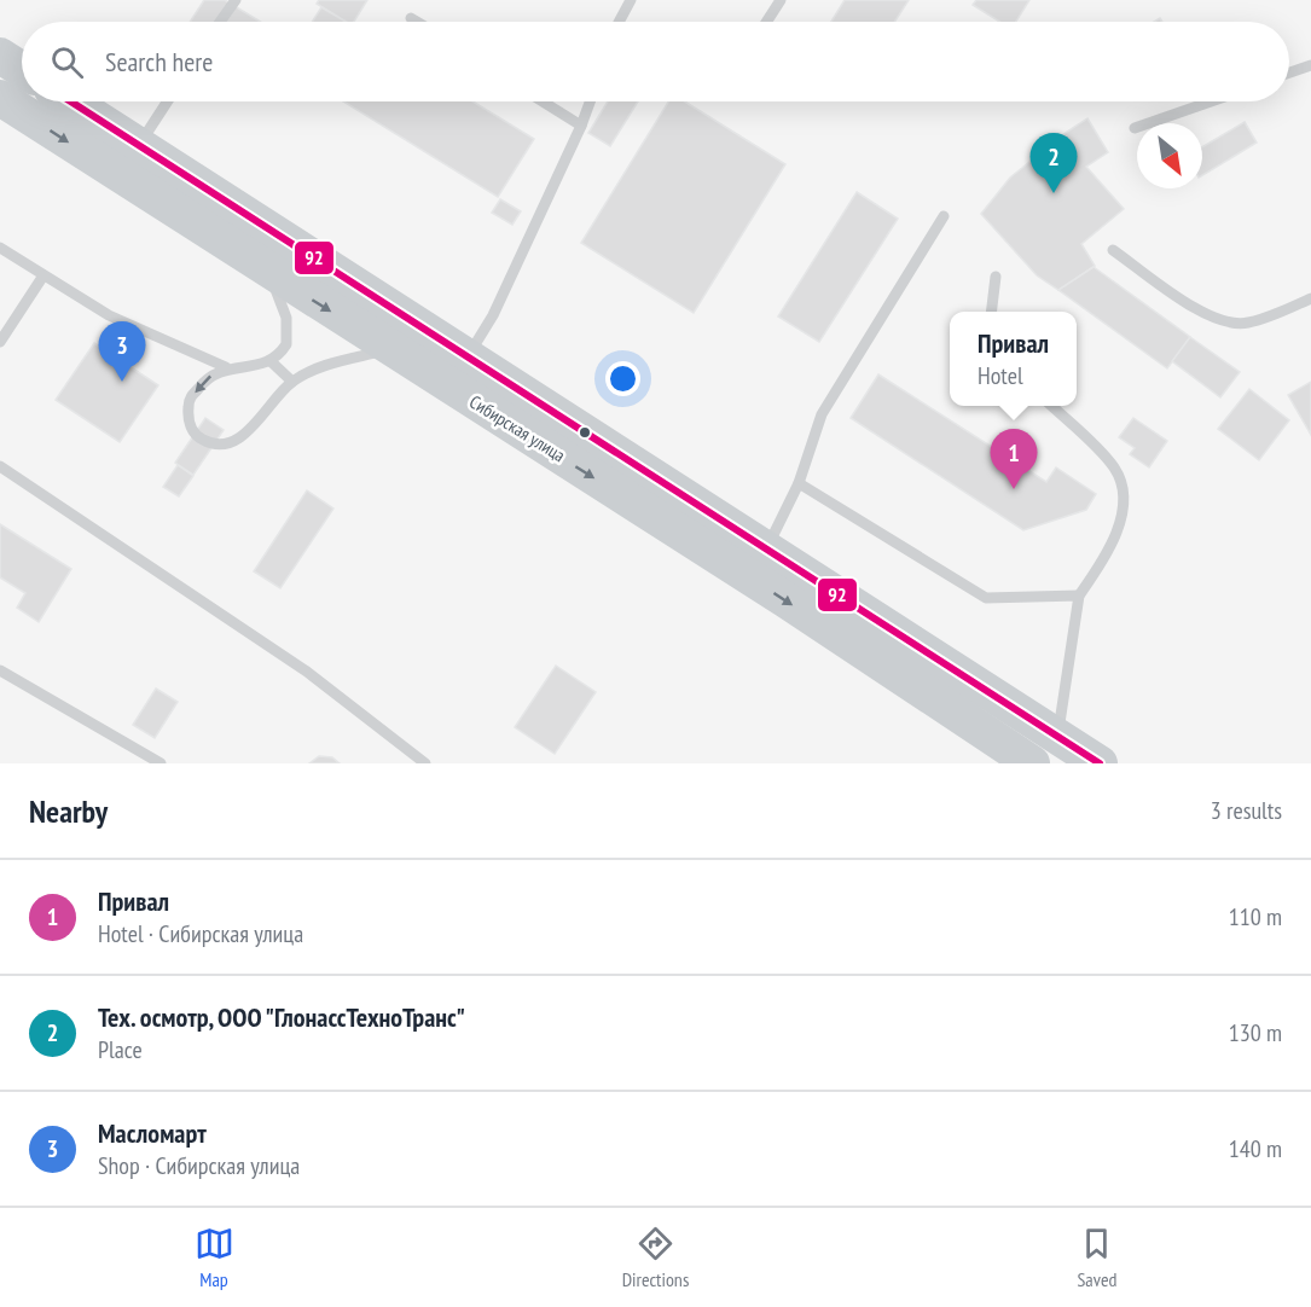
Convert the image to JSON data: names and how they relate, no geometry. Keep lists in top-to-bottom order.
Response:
{
  "streets": {
    "main road": ["Сибирская улица"]
  },
  "lines": ["transit line 92"],
  "north": "bottom right",
  "page": {
    "search": "Search here",
    "pins": ["2", "3", "1"],
    "popup": ["Привал", "Hotel"],
    "heading": ["Nearby", "3 results"],
    "list": [
      {
        "mark": "1",
        "name": "Привал",
        "note": "Hotel · Сибирская улица",
        "value": "110 m"
      },
      {
        "mark": "2",
        "name": "Тех. осмотр, ООО \"ГлонассТехноТранс\"",
        "note": "Place",
        "value": "130 m"
      },
      {
        "mark": "3",
        "name": "Масломарт",
        "note": "Shop · Сибирская улица",
        "value": "140 m"
      }
    ],
    "nav": ["Map", "Directions", "Saved"]
  }
}
